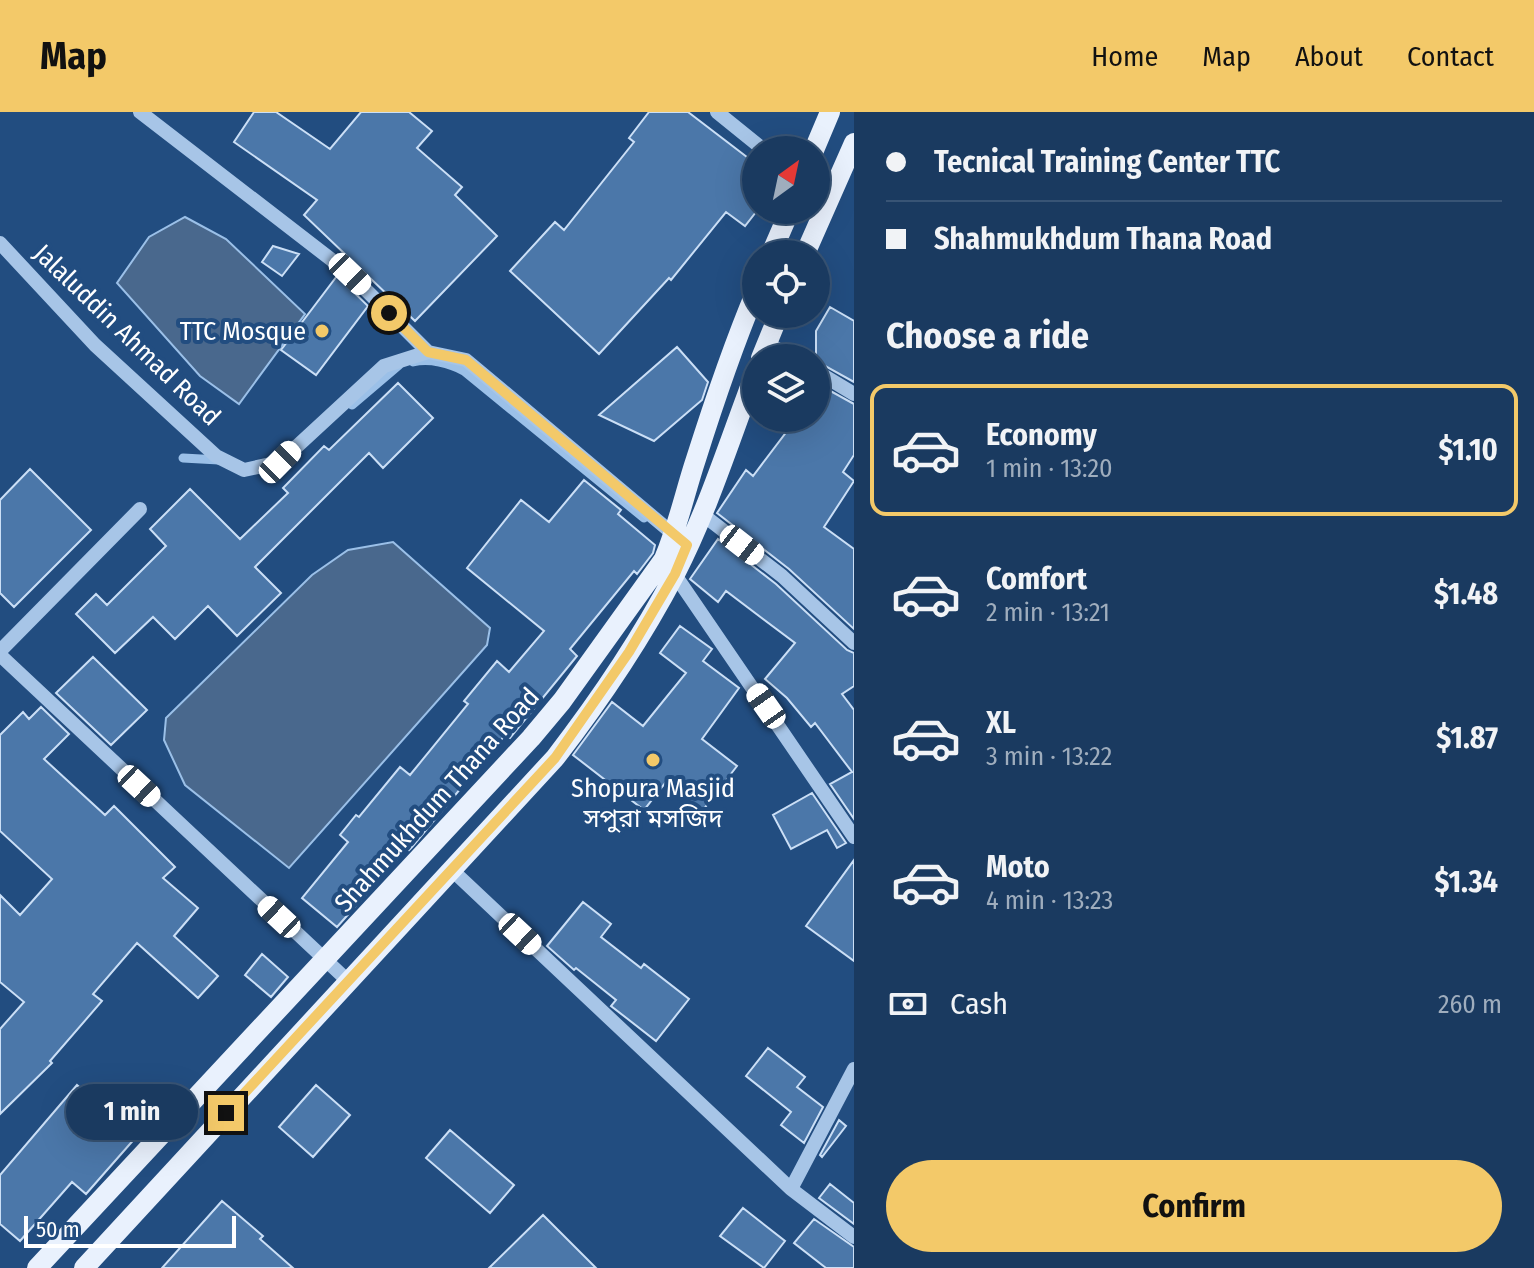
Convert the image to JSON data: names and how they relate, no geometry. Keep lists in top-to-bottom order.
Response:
{
  "streets": {
    "main road": ["Shahmukhdum Thana Road"],
    "street": ["Jalaluddin Ahmad Road"]
  },
  "places": ["TTC Mosque", "Shopura Masjid সপুরা মসজিদ"],
  "scale_bar": "50 m",
  "north": "top right",
  "page": {
    "header": "Map",
    "nav": [
      "Home",
      "Map",
      "About",
      "Contact"
    ],
    "banner": ["Tecnical Training Center TTC", "Shahmukhdum Thana Road"],
    "heading": "Choose a ride",
    "list": [
      {
        "name": "Economy",
        "note": "1 min · 13:20",
        "value": "$1.10"
      },
      {
        "name": "Comfort",
        "note": "2 min · 13:21",
        "value": "$1.48"
      },
      {
        "name": "XL",
        "note": "3 min · 13:22",
        "value": "$1.87"
      },
      {
        "name": "Moto",
        "note": "4 min · 13:23",
        "value": "$1.34"
      }
    ],
    "pay": ["Cash", "260 m"],
    "bubble": "1 min",
    "buttons": "Confirm",
    "scale": "50 m"
  }
}
